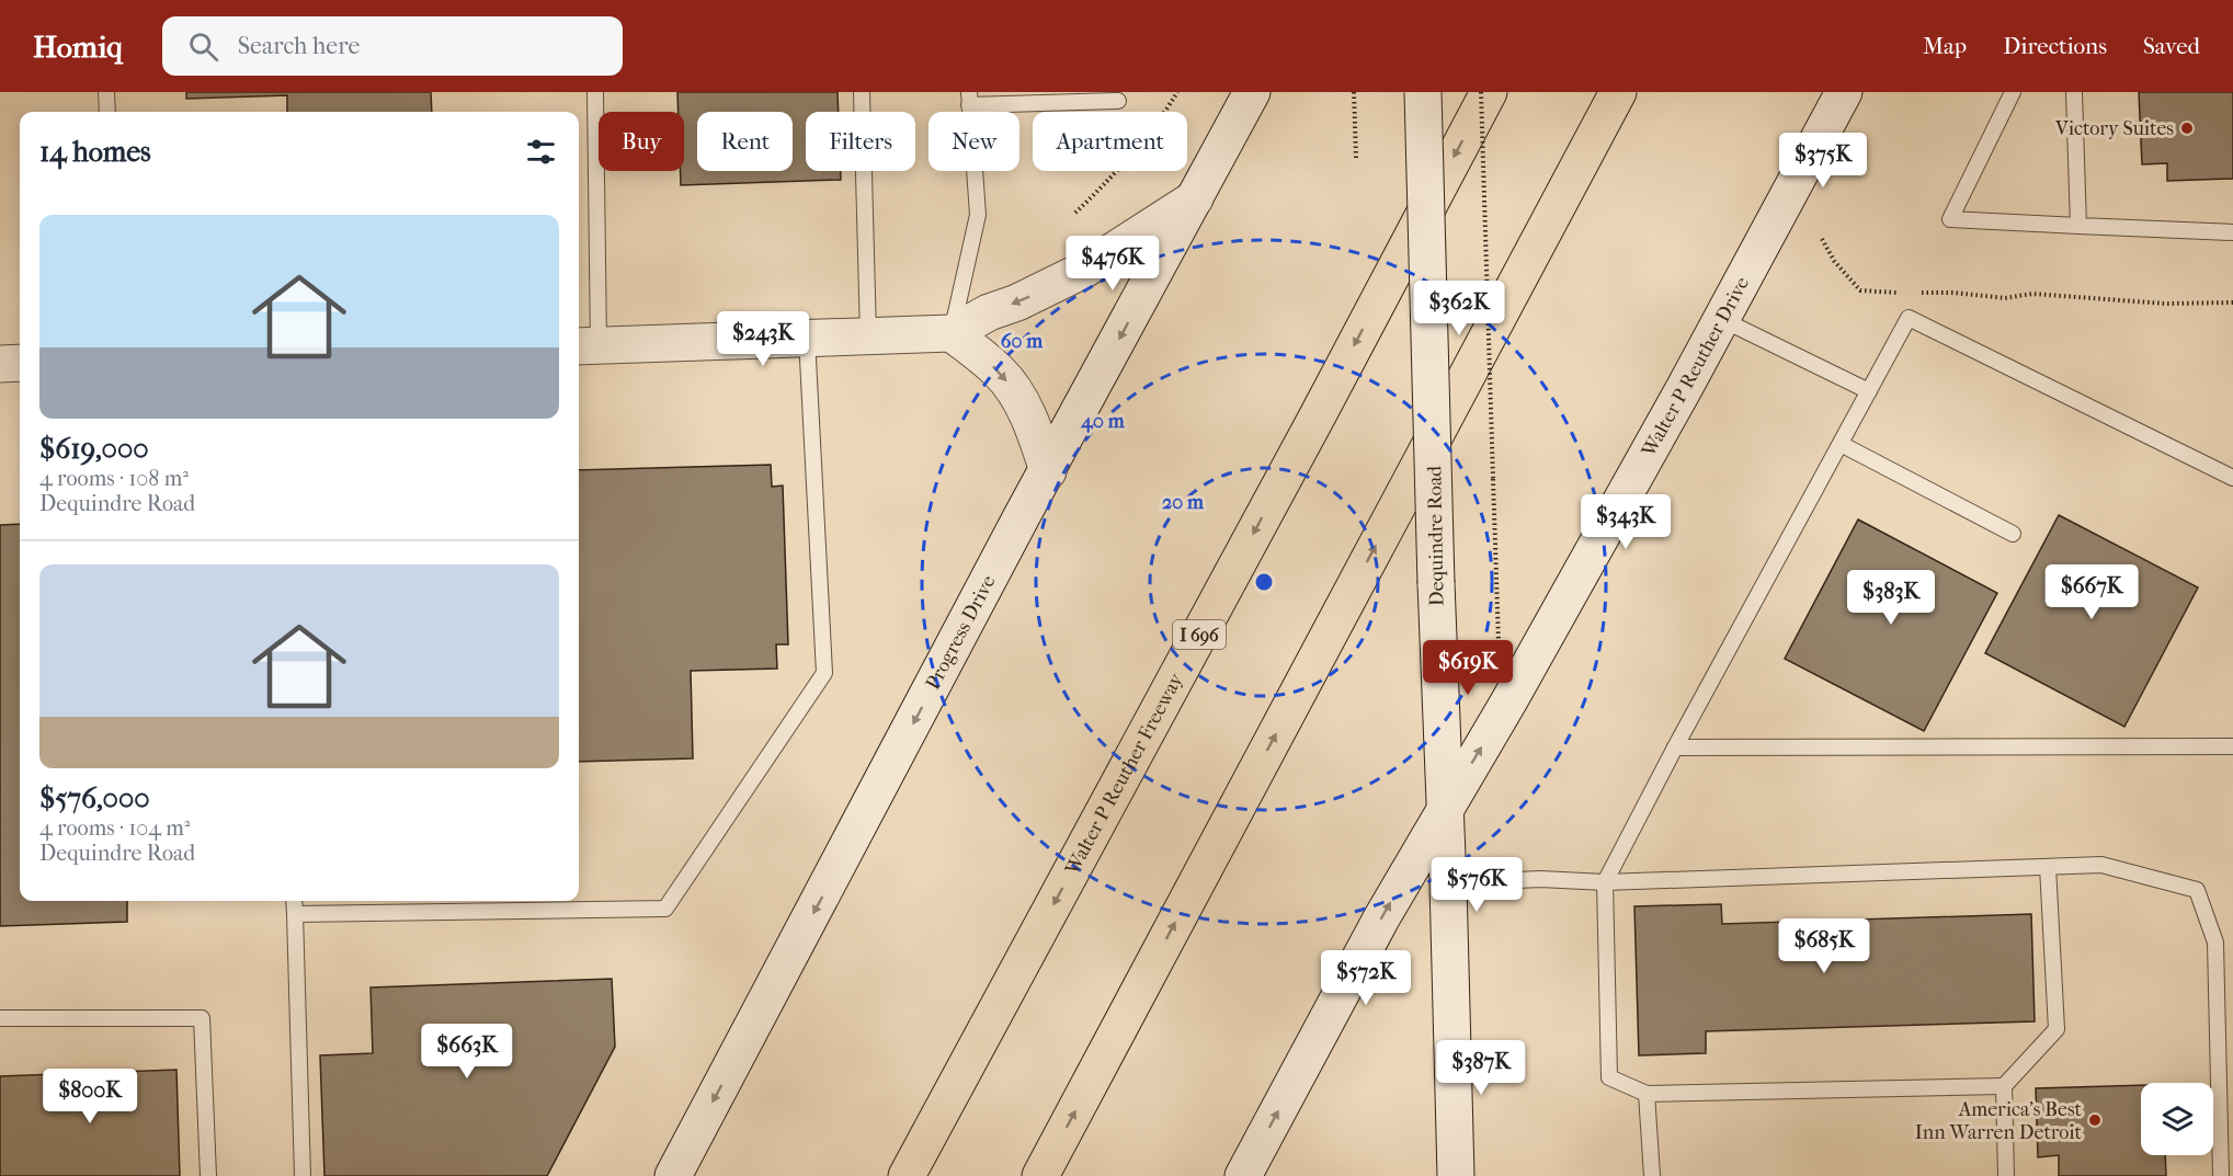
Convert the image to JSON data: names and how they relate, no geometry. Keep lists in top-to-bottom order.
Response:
{
  "streets": {
    "highway": ["I 696", "Walter P Reuther Freeway"],
    "main road": ["Walter P Reuther Drive", "Dequindre Road", "Progress Drive"]
  },
  "crossings": [
    ["Walter P Reuther Drive", "Dequindre Road"]
  ],
  "one_way": ["Walter P Reuther Drive", "Progress Drive"],
  "places": ["Victory Suites", "America's Best Inn Warren Detroit"],
  "page": {
    "header": "Homiq",
    "search": "Search here",
    "nav": ["Map", "Directions", "Saved"],
    "chip": [
      "Buy",
      "Rent",
      "Filters",
      "New",
      "Apartment"
    ],
    "heading": "14 homes",
    "price": [
      "$375K",
      "$476K",
      "$362K",
      "$243K",
      "$343K",
      "$667K",
      "$383K",
      "$619K",
      "$576K",
      "$685K",
      "$572K",
      "$663K",
      "$387K",
      "$800K"
    ],
    "list": [
      {
        "name": "$619,000",
        "note": "4 rooms · 108 m² · Dequindre Road"
      },
      {
        "name": "$576,000",
        "note": "4 rooms · 104 m² · Dequindre Road"
      }
    ]
  },
  "rings": ["60 m", "40 m", "20 m"]
}
